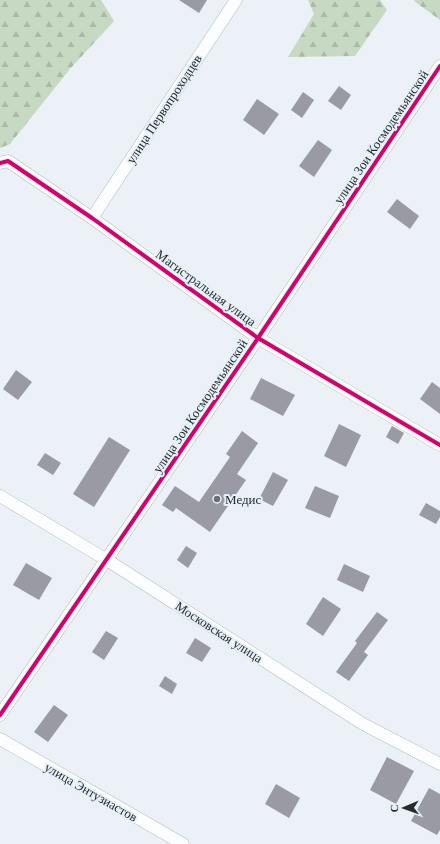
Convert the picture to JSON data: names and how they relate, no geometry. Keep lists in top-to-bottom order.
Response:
{
  "streets": {
    "street": [
      "улица Первопроходцев",
      "улица Зои Космодемьянской",
      "Магистральная улица",
      "Московская улица",
      "улица Энтузиастов"
    ]
  },
  "crossings": [
    ["улица Первопроходцев", "Магистральная улица"],
    ["улица Зои Космодемьянской", "Магистральная улица"],
    ["улица Зои Космодемьянской", "Московская улица"]
  ],
  "places": ["Медис"],
  "north": "left"
}
